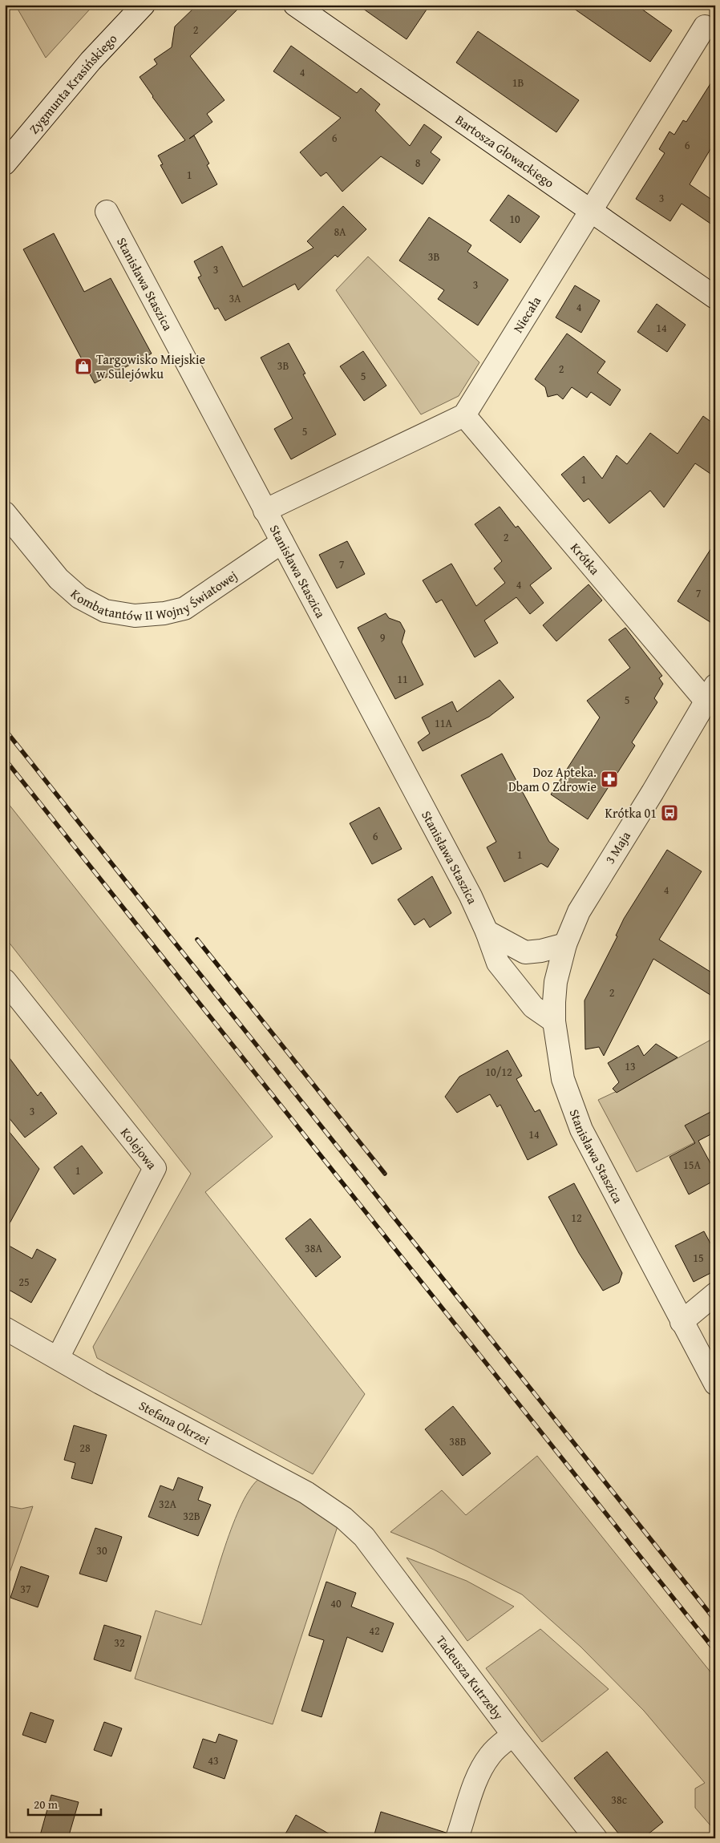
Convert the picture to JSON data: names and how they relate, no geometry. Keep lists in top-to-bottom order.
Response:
{
  "streets": {
    "street": [
      "Zygmunta Krasińskiego",
      "Bartosza Głowackiego",
      "Stanisława Staszica",
      "Niecała",
      "Krótka",
      "Kombatantów II Wojny Światowej",
      "3 Maja",
      "Kolejowa",
      "Stefana Okrzei",
      "Tadeusza Kutrzeby"
    ]
  },
  "crossings": [
    ["Bartosza Głowackiego", "Niecała"],
    ["Stanisława Staszica", "Kombatantów II Wojny Światowej"],
    ["Stanisława Staszica", "3 Maja"],
    ["Niecała", "Krótka"],
    ["Krótka", "3 Maja"],
    ["Kolejowa", "Stefana Okrzei"],
    ["Stefana Okrzei", "Tadeusza Kutrzeby"]
  ],
  "places": {
    "shop": ["Targowisko Miejskie w Sulejówku"],
    "pharmacy": ["Doz Apteka. Dbam O Zdrowie"],
    "bus stop": ["Krótka 01"]
  },
  "house_numbers": [
    "2",
    "4",
    "1B",
    "6",
    "6",
    "8",
    "1",
    "3",
    "10",
    "8A",
    "3B",
    "3",
    "3",
    "3A",
    "4",
    "14",
    "3B",
    "2",
    "5",
    "5",
    "1",
    "2",
    "7",
    "4",
    "7",
    "9",
    "11",
    "5",
    "11A",
    "6",
    "1",
    "4",
    "2",
    "13",
    "10/12",
    "3",
    "14",
    "15A",
    "1",
    "12",
    "38A",
    "15",
    "25",
    "38B",
    "28",
    "32A",
    "32B",
    "30",
    "37",
    "40",
    "42",
    "32",
    "43",
    "38c"
  ],
  "scale_bar": "20 m"
}
